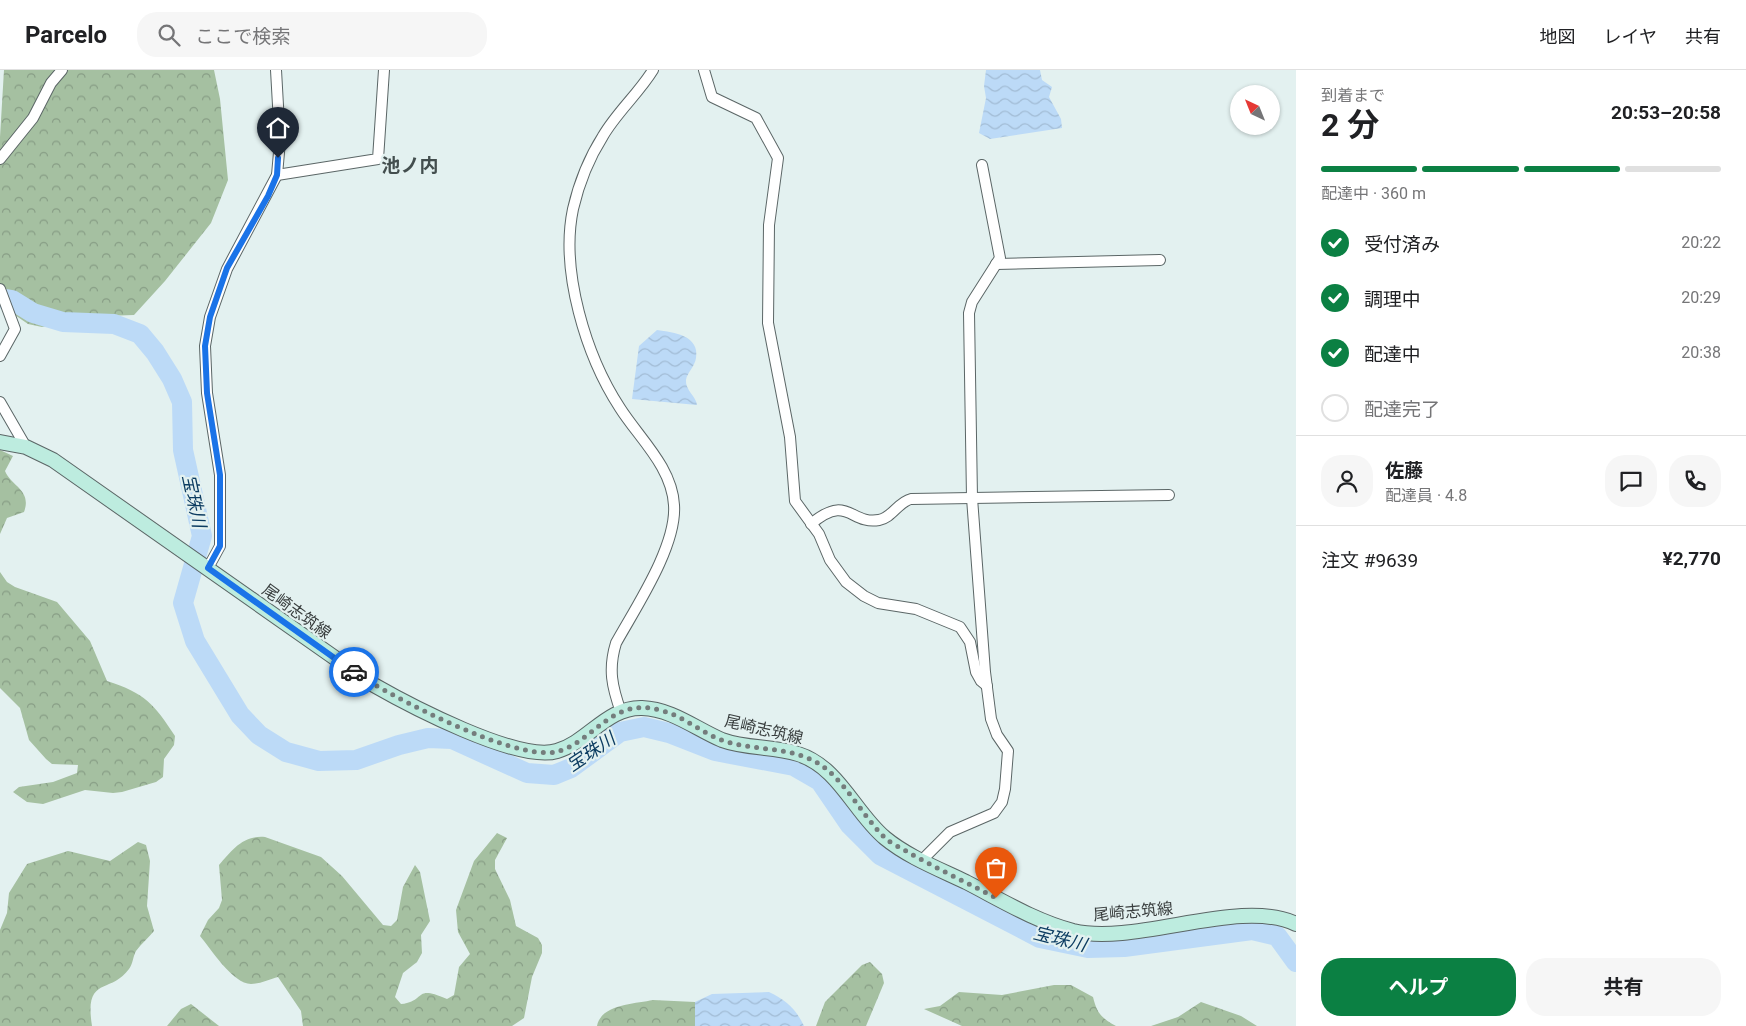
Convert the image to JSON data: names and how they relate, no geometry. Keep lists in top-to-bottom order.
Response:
{
  "streets": {
    "main road": ["尾崎志筑線"]
  },
  "districts": ["池ノ内"],
  "water": ["宝珠川"],
  "north": "top left",
  "page": {
    "header": "Parcelo",
    "search": "ここで検索",
    "nav": ["地図", "レイヤ", "共有"],
    "heading": ["2 分", "到着まで", "20:53–20:58"],
    "panel": [
      "佐藤",
      "配達員 · 4.8",
      "注文 #9639",
      "¥2,770"
    ],
    "bar": "配達中 · 360 m",
    "list": [
      ["受付済み", "20:22"],
      ["調理中", "20:29"],
      ["配達中", "20:38"],
      "配達完了"
    ],
    "buttons": ["ヘルプ", "共有"]
  }
}
